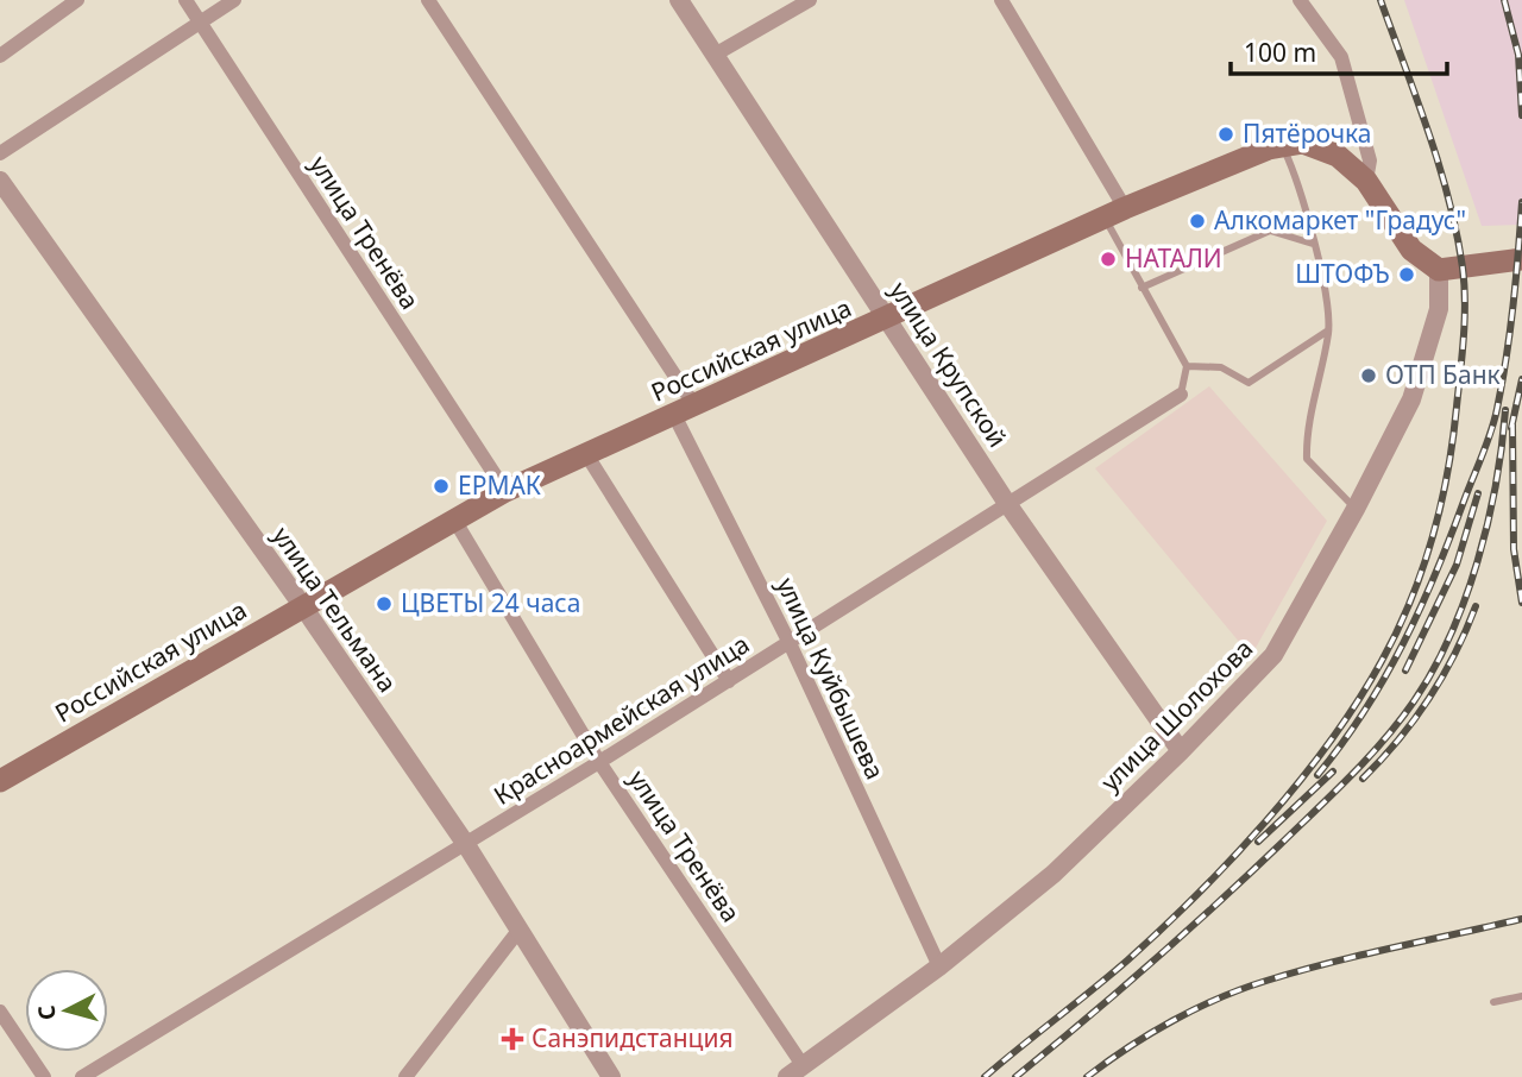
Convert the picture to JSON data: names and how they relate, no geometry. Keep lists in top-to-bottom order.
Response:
{
  "streets": {
    "main road": ["Российская улица"],
    "street": [
      "улица Тренёва",
      "улица Крупской",
      "улица Тельмана",
      "улица Куйбышева",
      "улица Шолохова",
      "Красноармейская улица"
    ]
  },
  "crossings": [
    ["улица Тренёва", "Российская улица"],
    ["улица Тренёва", "улица Шолохова"],
    ["улица Тренёва", "Красноармейская улица"],
    ["Российская улица", "улица Крупской"],
    ["Российская улица", "улица Тельмана"],
    ["Российская улица", "улица Куйбышева"],
    ["Российская улица", "улица Шолохова"],
    ["улица Крупской", "улица Шолохова"],
    ["улица Крупской", "Красноармейская улица"],
    ["улица Тельмана", "Красноармейская улица"],
    ["улица Куйбышева", "улица Шолохова"],
    ["улица Куйбышева", "Красноармейская улица"]
  ],
  "places": {
    "other": [
      "Пятёрочка",
      "Алкомаркет \"Градус\"",
      "НАТАЛИ",
      "ШТОФЪ",
      "ОТП Банк",
      "ЕРМАК",
      "ЦВЕТЫ 24 часа"
    ],
    "health": ["Санэпидстанция"]
  },
  "scale_bar": "100 m",
  "north": "left"
}
